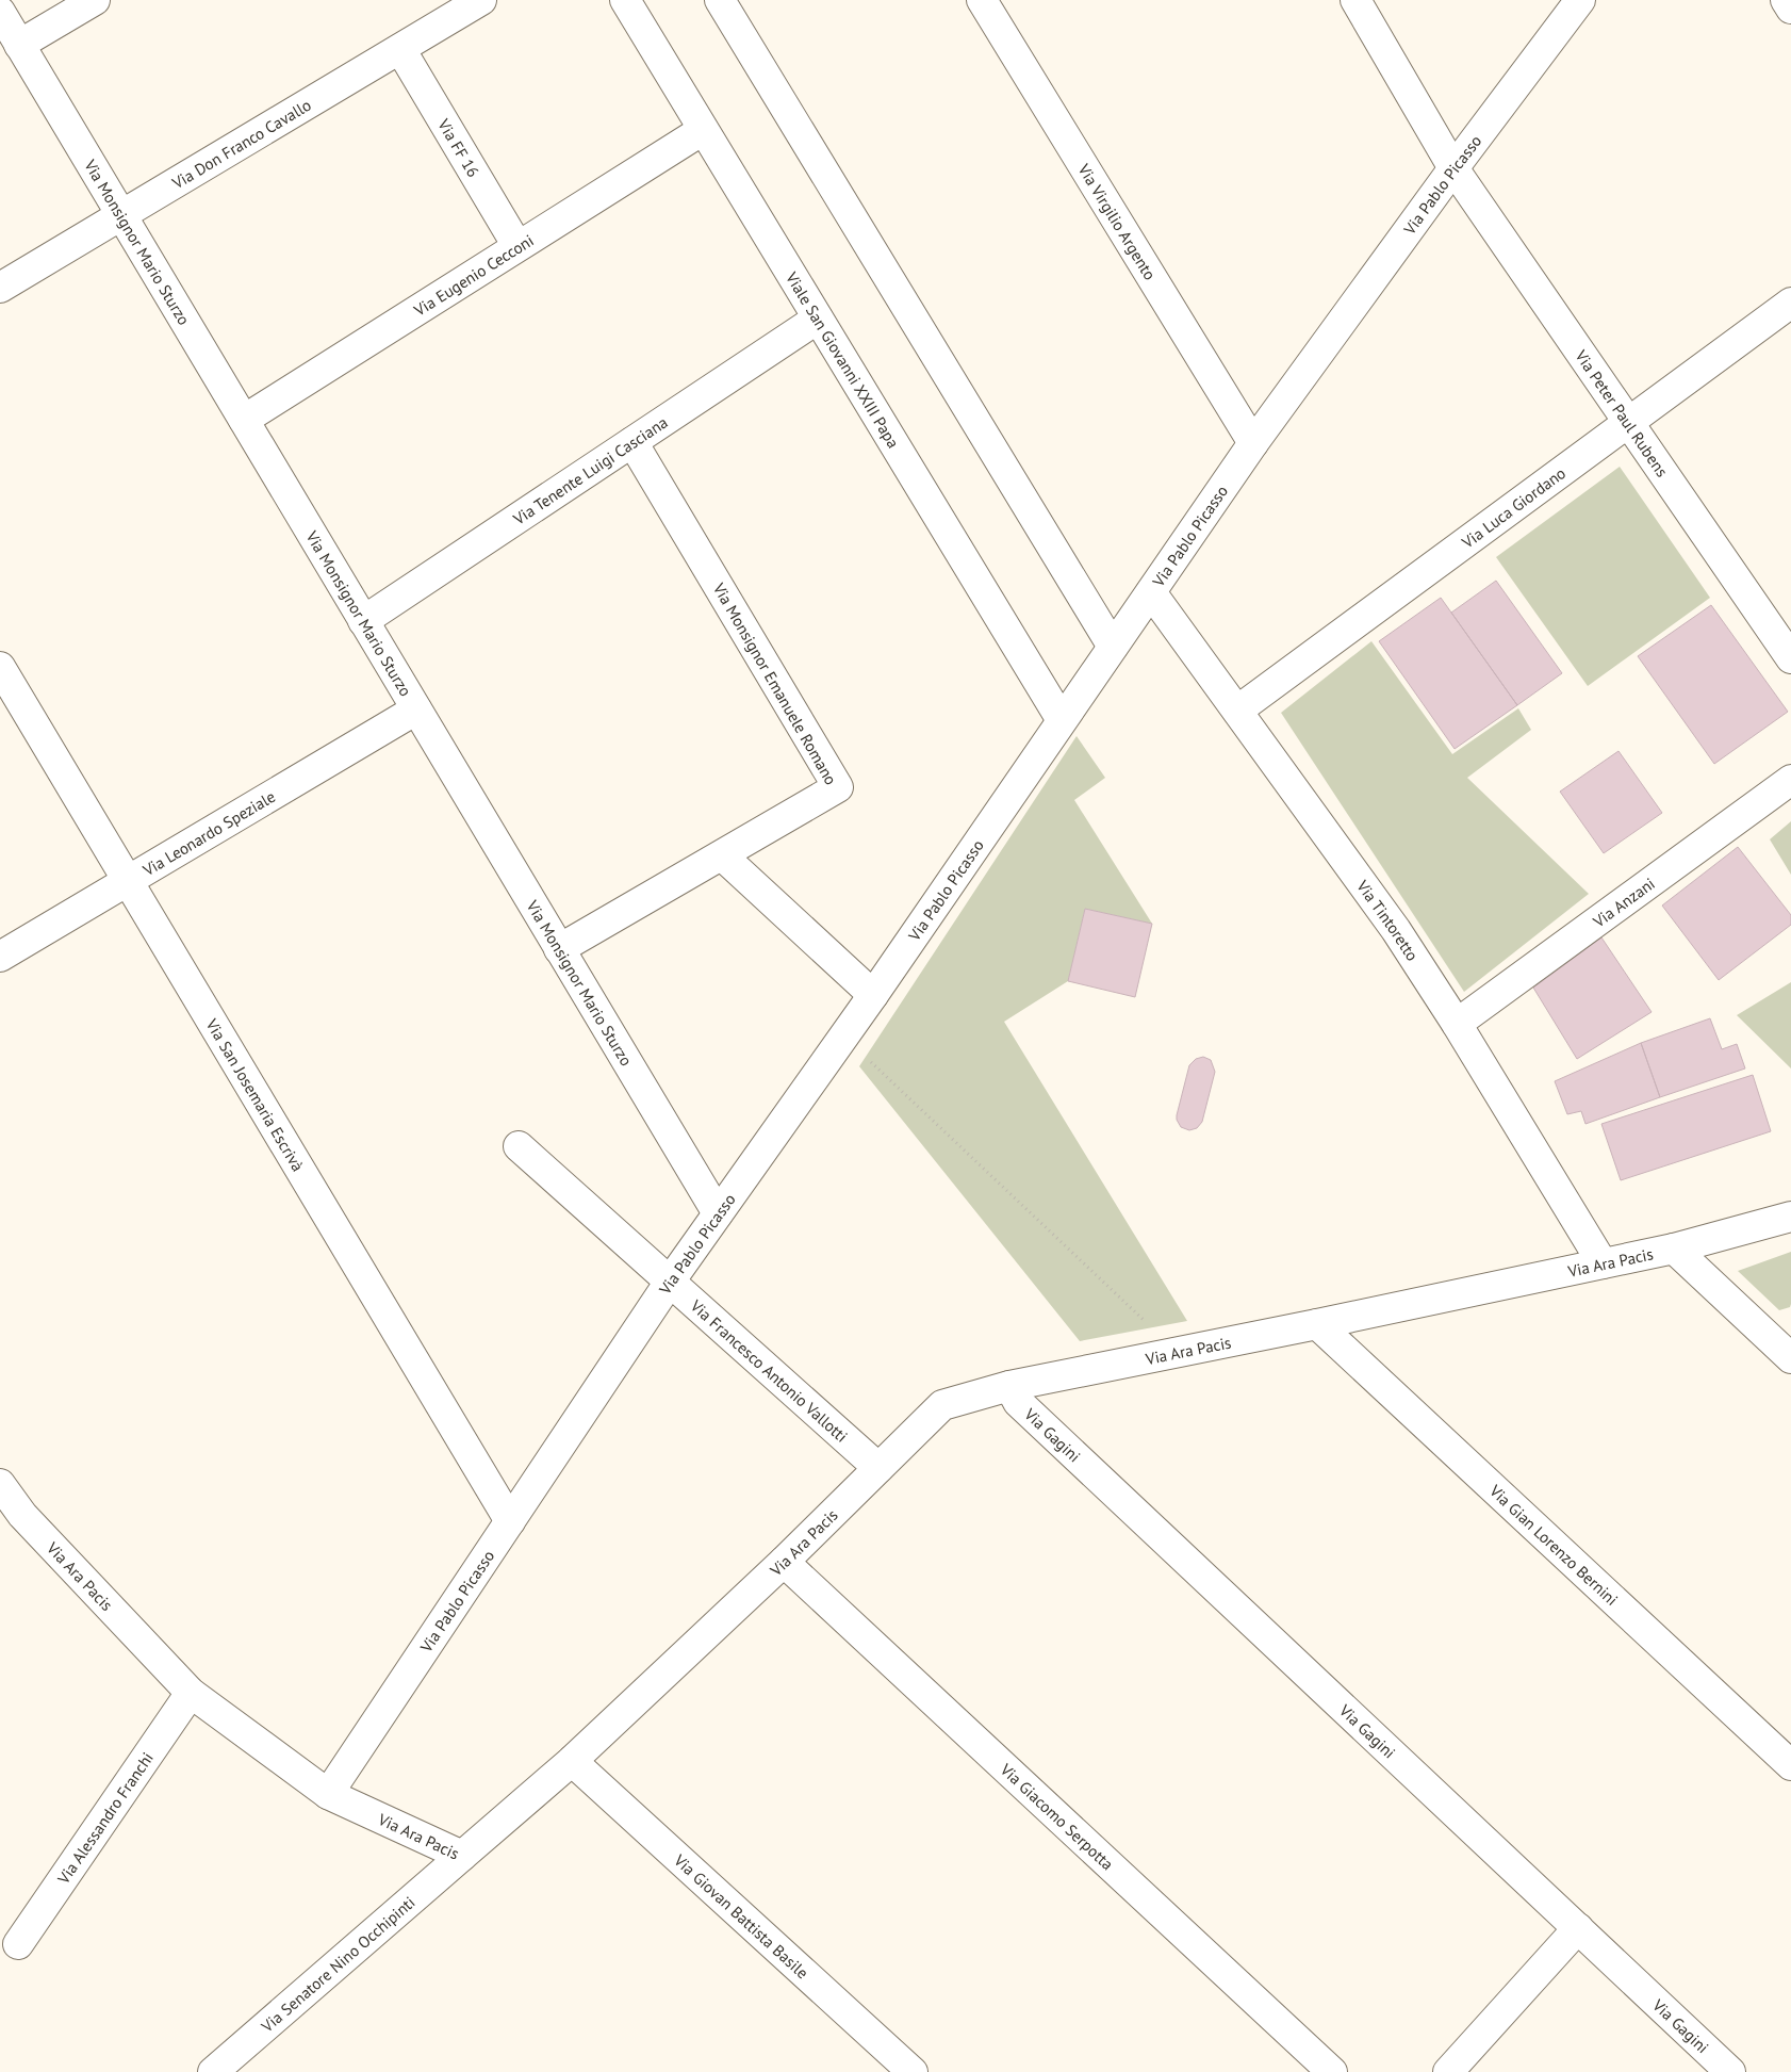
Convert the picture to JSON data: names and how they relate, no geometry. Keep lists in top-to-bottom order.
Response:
{
  "streets": {
    "street": [
      "Via Don Franco Cavallo",
      "Via FF 16",
      "Via Pablo Picasso",
      "Via Virgilio Argento",
      "Via Monsignor Mario Sturzo",
      "Via Eugenio Cecconi",
      "Viale San Giovanni XXIII Papa",
      "Via Peter Paul Rubens",
      "Via Tenente Luigi Casciana",
      "Via Luca Giordano",
      "Via Monsignor Emanuele Romano",
      "Via Leonardo Speziale",
      "Via Anzani",
      "Via Tintoretto",
      "Via San Josemaria Escrivà",
      "Via Ara Pacis",
      "Via Francesco Antonio Vallotti",
      "Via Gagini",
      "Via Gian Lorenzo Bernini",
      "Via Giacomo Serpotta",
      "Via Alessandro Franchi",
      "Via Giovan Battista Basile",
      "Via Senatore Nino Occhipinti"
    ]
  },
  "crossings": [
    ["Via Don Franco Cavallo", "Via FF 16"],
    ["Via Don Franco Cavallo", "Via Monsignor Mario Sturzo"],
    ["Via FF 16", "Via Eugenio Cecconi"],
    ["Via Pablo Picasso", "Via Virgilio Argento"],
    ["Via Pablo Picasso", "Via Monsignor Mario Sturzo"],
    ["Via Pablo Picasso", "Viale San Giovanni XXIII Papa"],
    ["Via Pablo Picasso", "Via Peter Paul Rubens"],
    ["Via Pablo Picasso", "Via Tintoretto"],
    ["Via Pablo Picasso", "Via San Josemaria Escrivà"],
    ["Via Pablo Picasso", "Via Ara Pacis"],
    ["Via Pablo Picasso", "Via Francesco Antonio Vallotti"],
    ["Via Monsignor Mario Sturzo", "Via Eugenio Cecconi"],
    ["Via Monsignor Mario Sturzo", "Via Tenente Luigi Casciana"],
    ["Via Monsignor Mario Sturzo", "Via Monsignor Emanuele Romano"],
    ["Via Monsignor Mario Sturzo", "Via Leonardo Speziale"],
    ["Via Eugenio Cecconi", "Viale San Giovanni XXIII Papa"],
    ["Viale San Giovanni XXIII Papa", "Via Tenente Luigi Casciana"],
    ["Via Peter Paul Rubens", "Via Luca Giordano"],
    ["Via Tenente Luigi Casciana", "Via Monsignor Emanuele Romano"],
    ["Via Luca Giordano", "Via Tintoretto"],
    ["Via Leonardo Speziale", "Via San Josemaria Escrivà"],
    ["Via Anzani", "Via Tintoretto"],
    ["Via Tintoretto", "Via Ara Pacis"],
    ["Via Ara Pacis", "Via Francesco Antonio Vallotti"],
    ["Via Ara Pacis", "Via Gagini"],
    ["Via Ara Pacis", "Via Gian Lorenzo Bernini"],
    ["Via Ara Pacis", "Via Giacomo Serpotta"],
    ["Via Ara Pacis", "Via Alessandro Franchi"],
    ["Via Ara Pacis", "Via Giovan Battista Basile"],
    ["Via Ara Pacis", "Via Senatore Nino Occhipinti"]
  ]
}
